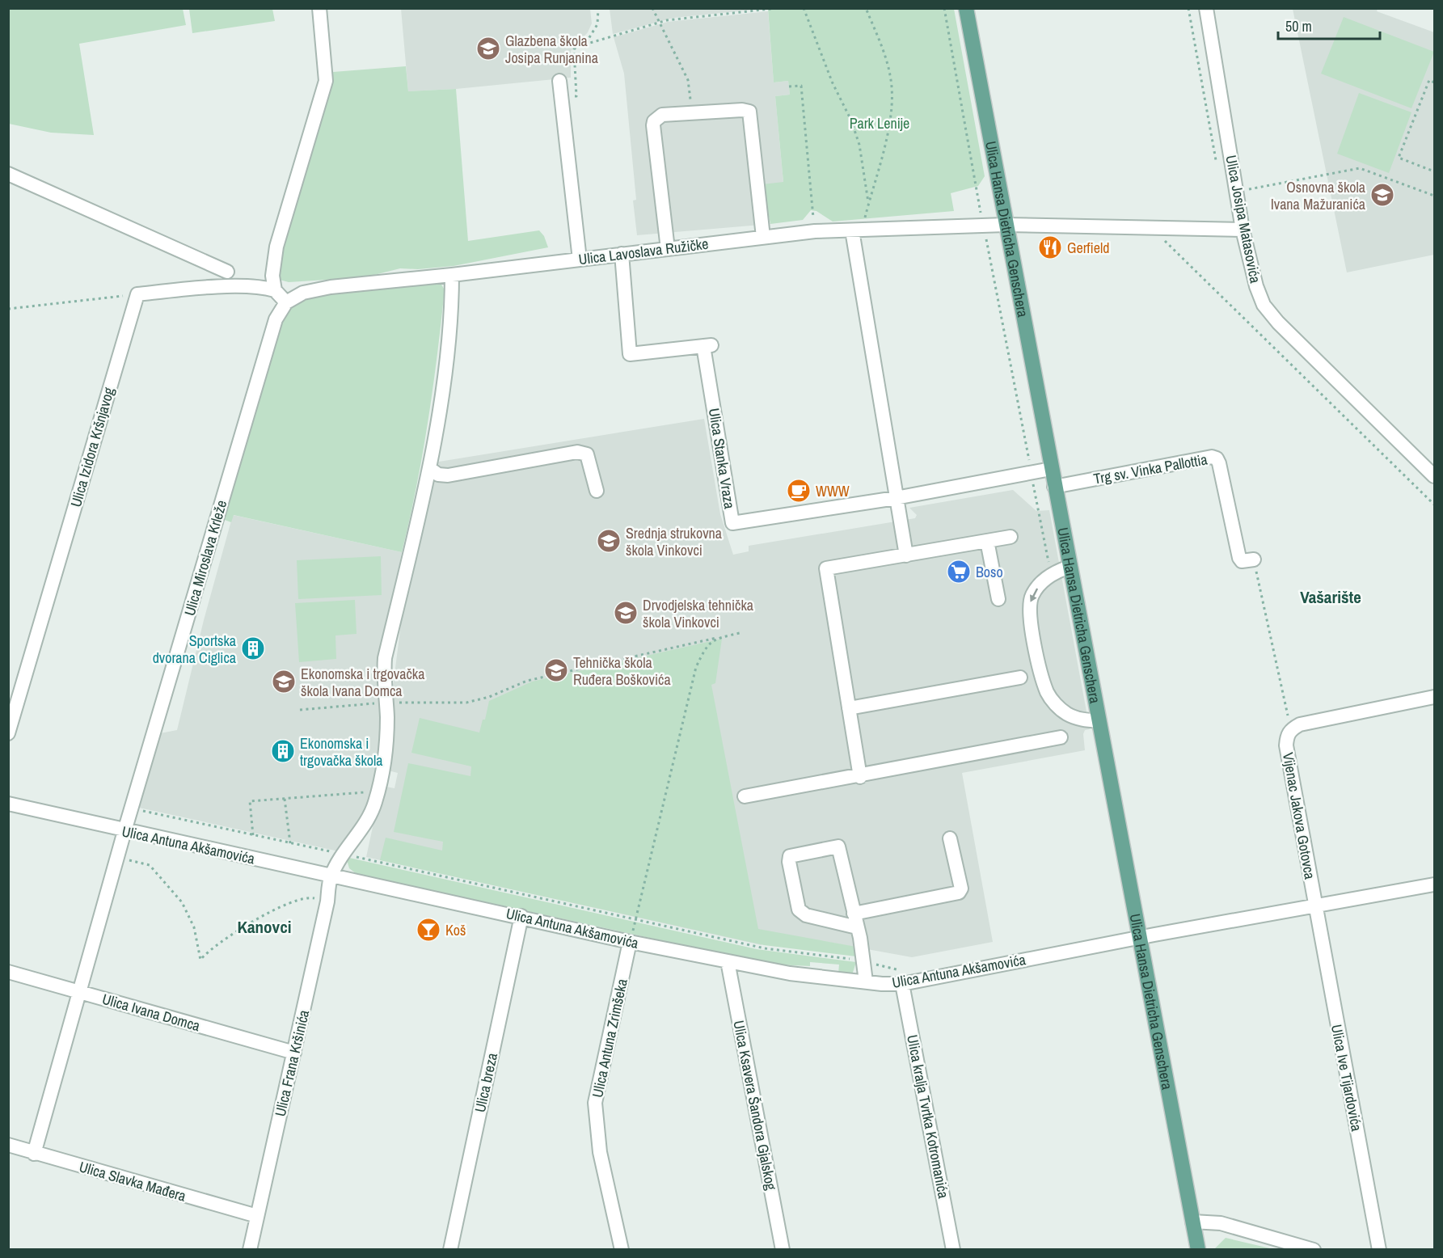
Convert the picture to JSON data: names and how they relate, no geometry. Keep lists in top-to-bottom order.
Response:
{
  "streets": {
    "main road": ["Ulica Hansa Dietricha Genschera"],
    "street": [
      "Ulica Josipa Matasovića",
      "Ulica Lavoslava Ružičke",
      "Ulica Izidora Kršnjavog",
      "Ulica Stanka Vraza",
      "Trg sv. Vinka Pallottia",
      "Ulica Miroslava Krleže",
      "Vijenac Jakova Gotovca",
      "Ulica Antuna Akšamovića",
      "Ulica Ivana Domca",
      "Ulica Antuna Zrimšeka",
      "Ulica Frana Kršinića",
      "Ulica Ive Tijardovića",
      "Ulica breza",
      "Ulica Ksavera Šandora Gjalskog",
      "Ulica kralja Tvrtka Kotromanića",
      "Ulica Slavka Mađera"
    ]
  },
  "crossings": [
    ["Ulica Josipa Matasovića", "Ulica Lavoslava Ružičke"],
    ["Ulica Hansa Dietricha Genschera", "Ulica Lavoslava Ružičke"],
    ["Ulica Hansa Dietricha Genschera", "Ulica Stanka Vraza"],
    ["Ulica Hansa Dietricha Genschera", "Trg sv. Vinka Pallottia"],
    ["Ulica Hansa Dietricha Genschera", "Ulica Antuna Akšamovića"],
    ["Ulica Lavoslava Ružičke", "Ulica Stanka Vraza"],
    ["Ulica Lavoslava Ružičke", "Ulica Miroslava Krleže"],
    ["Ulica Miroslava Krleže", "Ulica Antuna Akšamovića"],
    ["Ulica Miroslava Krleže", "Ulica Ivana Domca"],
    ["Ulica Miroslava Krleže", "Ulica Slavka Mađera"],
    ["Vijenac Jakova Gotovca", "Ulica Ive Tijardovića"],
    ["Ulica Antuna Akšamovića", "Ulica Antuna Zrimšeka"],
    ["Ulica Antuna Akšamovića", "Ulica Frana Kršinića"],
    ["Ulica Antuna Akšamovića", "Ulica breza"],
    ["Ulica Antuna Akšamovića", "Ulica Ksavera Šandora Gjalskog"],
    ["Ulica Antuna Akšamovića", "Ulica kralja Tvrtka Kotromanića"],
    ["Ulica Ivana Domca", "Ulica Frana Kršinića"],
    ["Ulica Frana Kršinića", "Ulica Slavka Mađera"]
  ],
  "districts": ["Vašarište", "Kanovci"],
  "parks": ["Park Lenije"],
  "places": {
    "school or university": [
      "Glazbena škola Josipa Runjanina",
      "Osnovna škola Ivana Mažuranića",
      "Srednja strukovna škola Vinkovci",
      "Drvodjelska tehnička škola Vinkovci",
      "Tehnička škola Ruđera Boškovića",
      "Ekonomska i trgovačka škola Ivana Domca"
    ],
    "restaurant": ["Gerfield"],
    "cafe": ["WWW"],
    "supermarket": ["Boso"],
    "building": ["Sportska dvorana Ciglica", "Ekonomska i trgovačka škola"],
    "bar": ["Koš"]
  },
  "scale_bar": "50 m"
}
